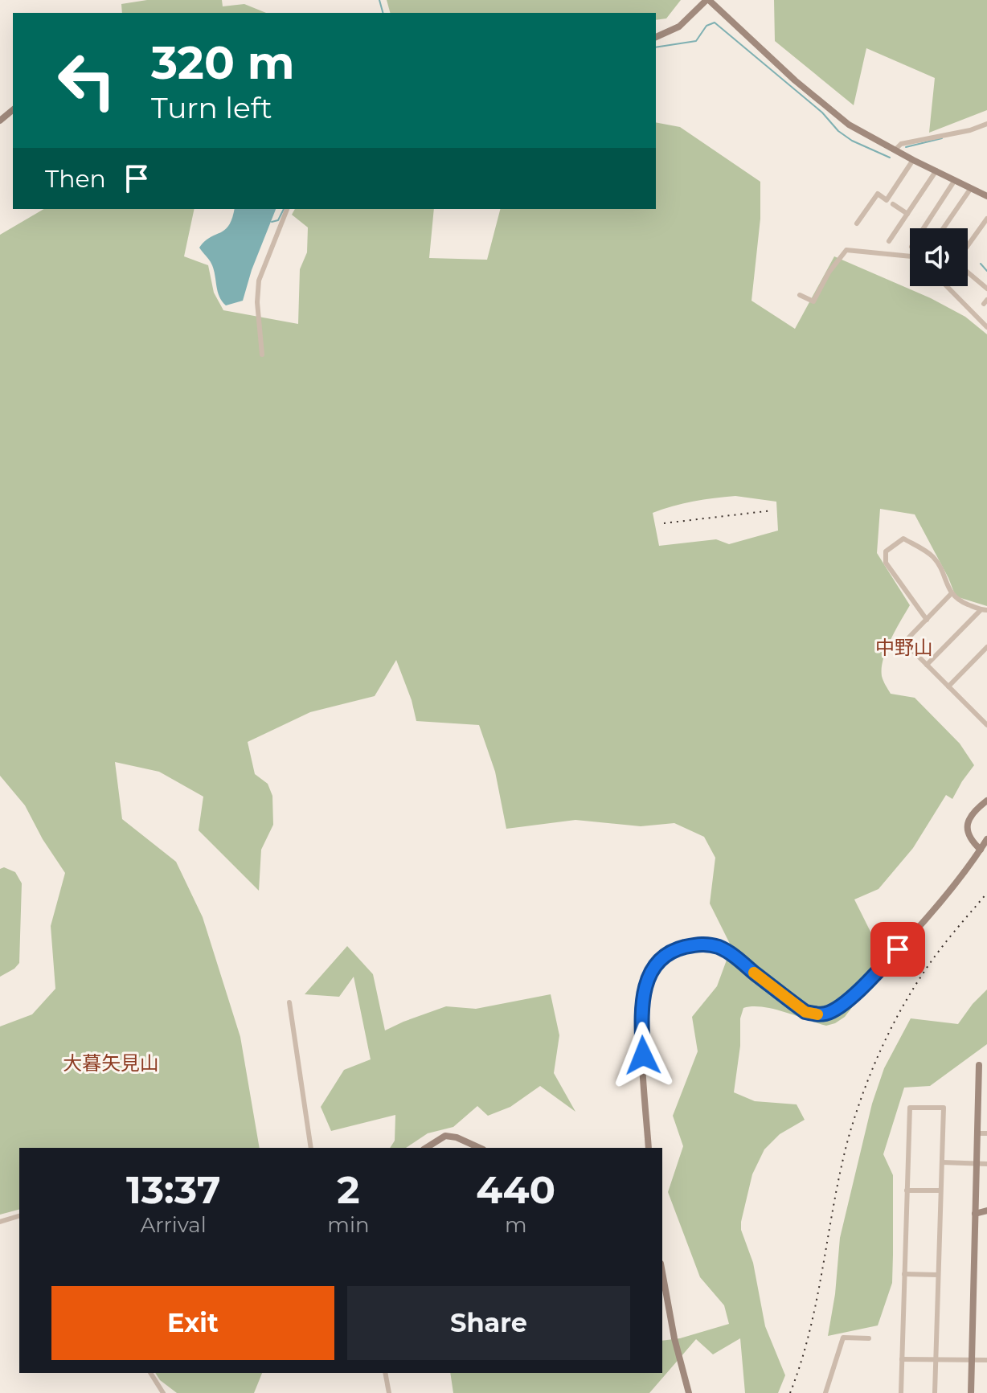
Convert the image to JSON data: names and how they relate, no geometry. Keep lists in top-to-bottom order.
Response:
{
  "districts": ["中野山", "大暮矢見山"],
  "page": {
    "turn": ["320 m", "Turn left"],
    "then": "Then",
    "eta": [
      "13:37",
      "Arrival",
      "2",
      "min",
      "440",
      "m"
    ],
    "buttons": ["Exit", "Share"]
  }
}
